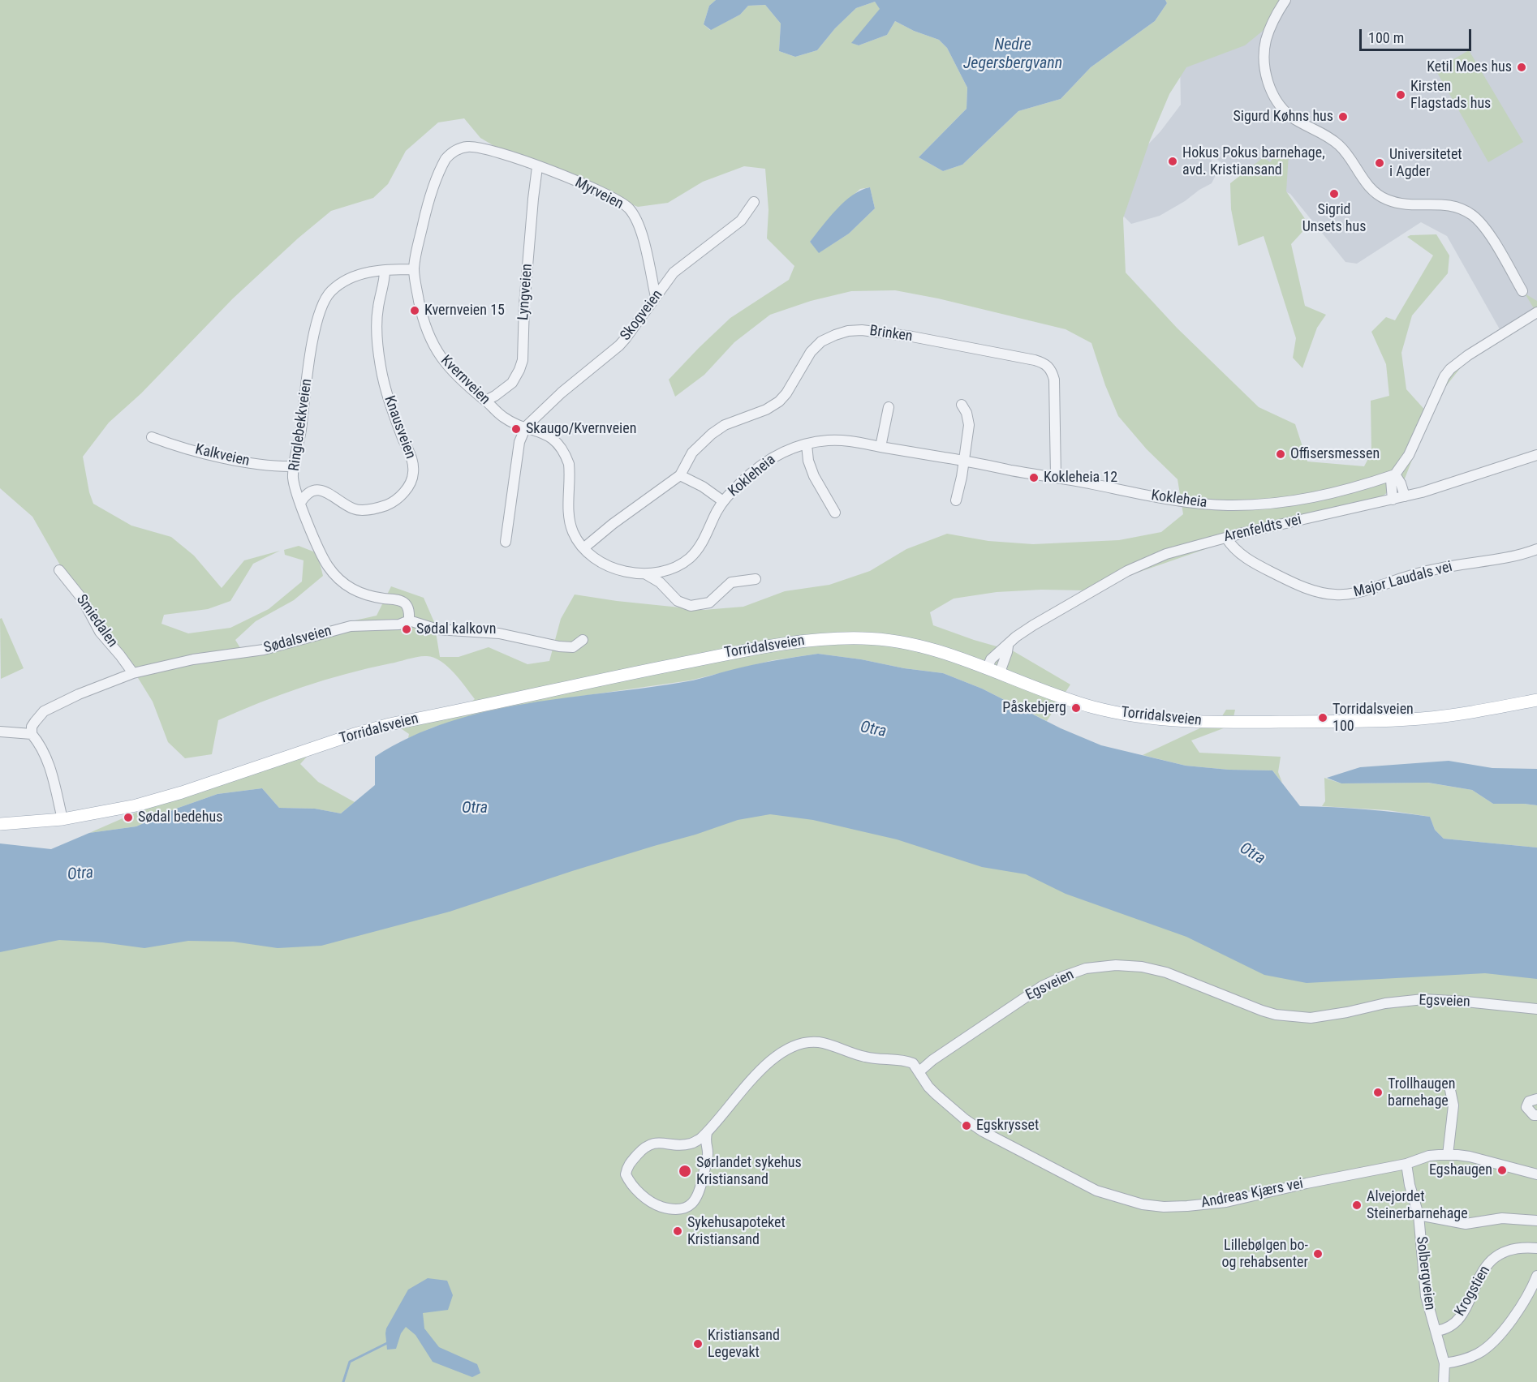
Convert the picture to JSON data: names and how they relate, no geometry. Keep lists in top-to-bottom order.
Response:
{
  "streets": {
    "main road": ["Torridalsveien"],
    "street": [
      "Myrveien",
      "Lyngveien",
      "Skogveien",
      "Brinken",
      "Kvernveien",
      "Ringlebekkveien",
      "Knausveien",
      "Kalkveien",
      "Kokleheia",
      "Arenfeldts vei",
      "Major Laudals vei",
      "Smiedalen",
      "Sødalsveien",
      "Egsveien",
      "Andreas Kjærs vei",
      "Solbergveien",
      "Krogstien"
    ]
  },
  "crossings": [
    ["Myrveien", "Lyngveien"],
    ["Myrveien", "Skogveien"],
    ["Myrveien", "Kvernveien"],
    ["Lyngveien", "Kvernveien"],
    ["Skogveien", "Kvernveien"],
    ["Skogveien", "Kokleheia"],
    ["Brinken", "Kokleheia"],
    ["Kvernveien", "Ringlebekkveien"],
    ["Kvernveien", "Kokleheia"],
    ["Ringlebekkveien", "Knausveien"],
    ["Ringlebekkveien", "Kalkveien"],
    ["Ringlebekkveien", "Sødalsveien"],
    ["Arenfeldts vei", "Major Laudals vei"],
    ["Arenfeldts vei", "Torridalsveien"],
    ["Smiedalen", "Sødalsveien"],
    ["Egsveien", "Andreas Kjærs vei"],
    ["Andreas Kjærs vei", "Solbergveien"],
    ["Solbergveien", "Krogstien"]
  ],
  "water": ["Nedre Jegersbergvann", "Otra"],
  "places": [
    "Ketil Moes hus",
    "Kirsten Flagstads hus",
    "Sigurd Køhns hus",
    "Hokus Pokus barnehage, avd. Kristiansand",
    "Universitetet i Agder",
    "Sigrid Unsets hus",
    "Kvernveien 15",
    "Skaugo/Kvernveien",
    "Offisersmessen",
    "Kokleheia 12",
    "Sødal kalkovn",
    "Påskebjerg",
    "Torridalsveien 100",
    "Sødal bedehus",
    "Trollhaugen barnehage",
    "Egskrysset",
    "Egshaugen",
    "Sørlandet sykehus Kristiansand",
    "Alvejordet Steinerbarnehage",
    "Sykehusapoteket Kristiansand",
    "Lillebølgen bo- og rehabsenter",
    "Kristiansand Legevakt"
  ],
  "scale_bar": "100 m"
}
